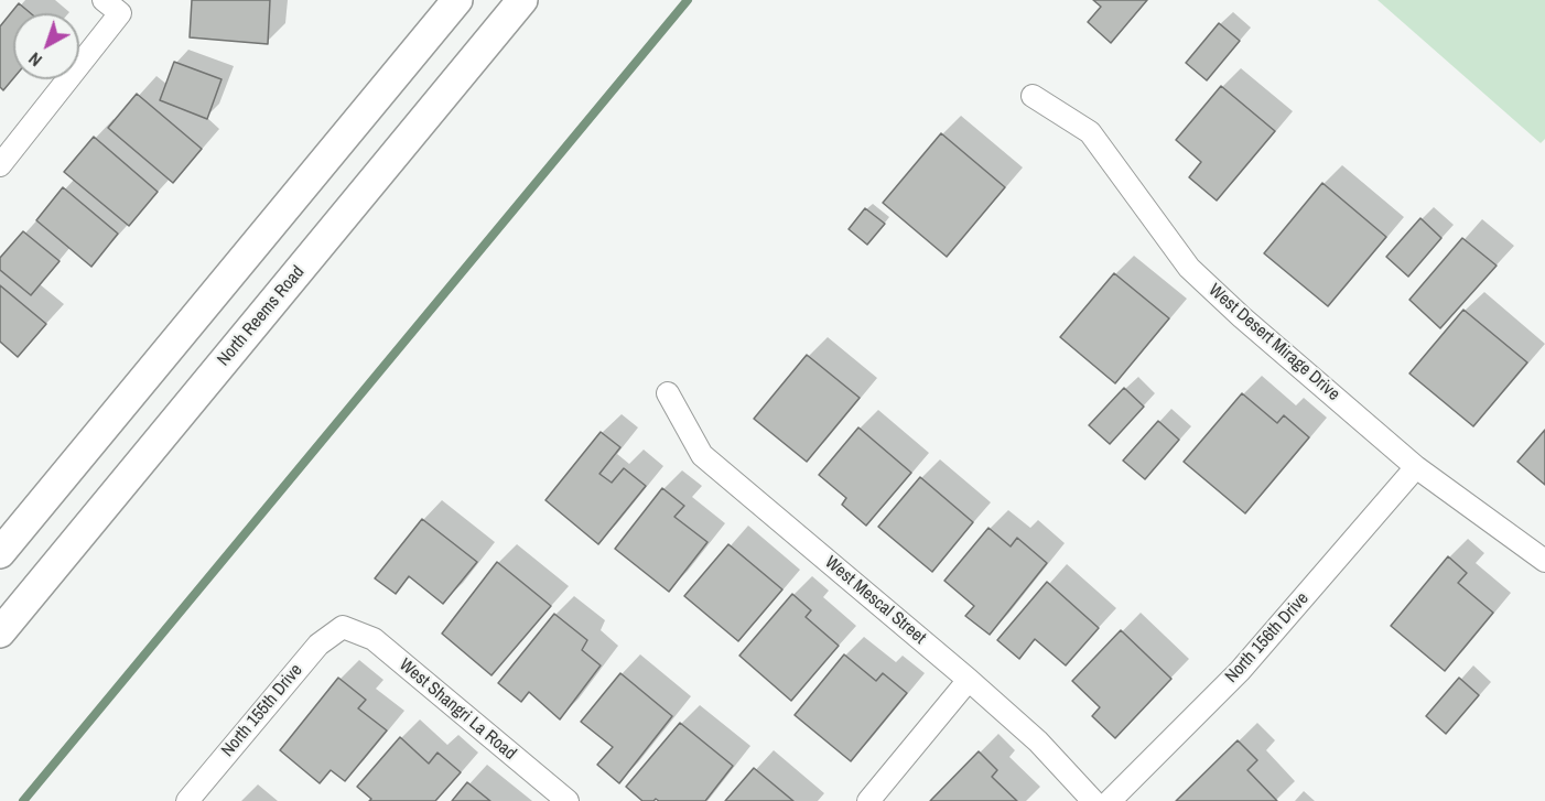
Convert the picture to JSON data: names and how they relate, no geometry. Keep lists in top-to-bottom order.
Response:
{
  "streets": {
    "main road": ["North Reems Road"],
    "street": [
      "West Desert Mirage Drive",
      "West Mescal Street",
      "North 156th Drive",
      "West Shangri La Road",
      "North 155th Drive"
    ]
  },
  "crossings": [
    ["West Desert Mirage Drive", "North 156th Drive"],
    ["West Shangri La Road", "North 155th Drive"]
  ],
  "north": "bottom left"
}
